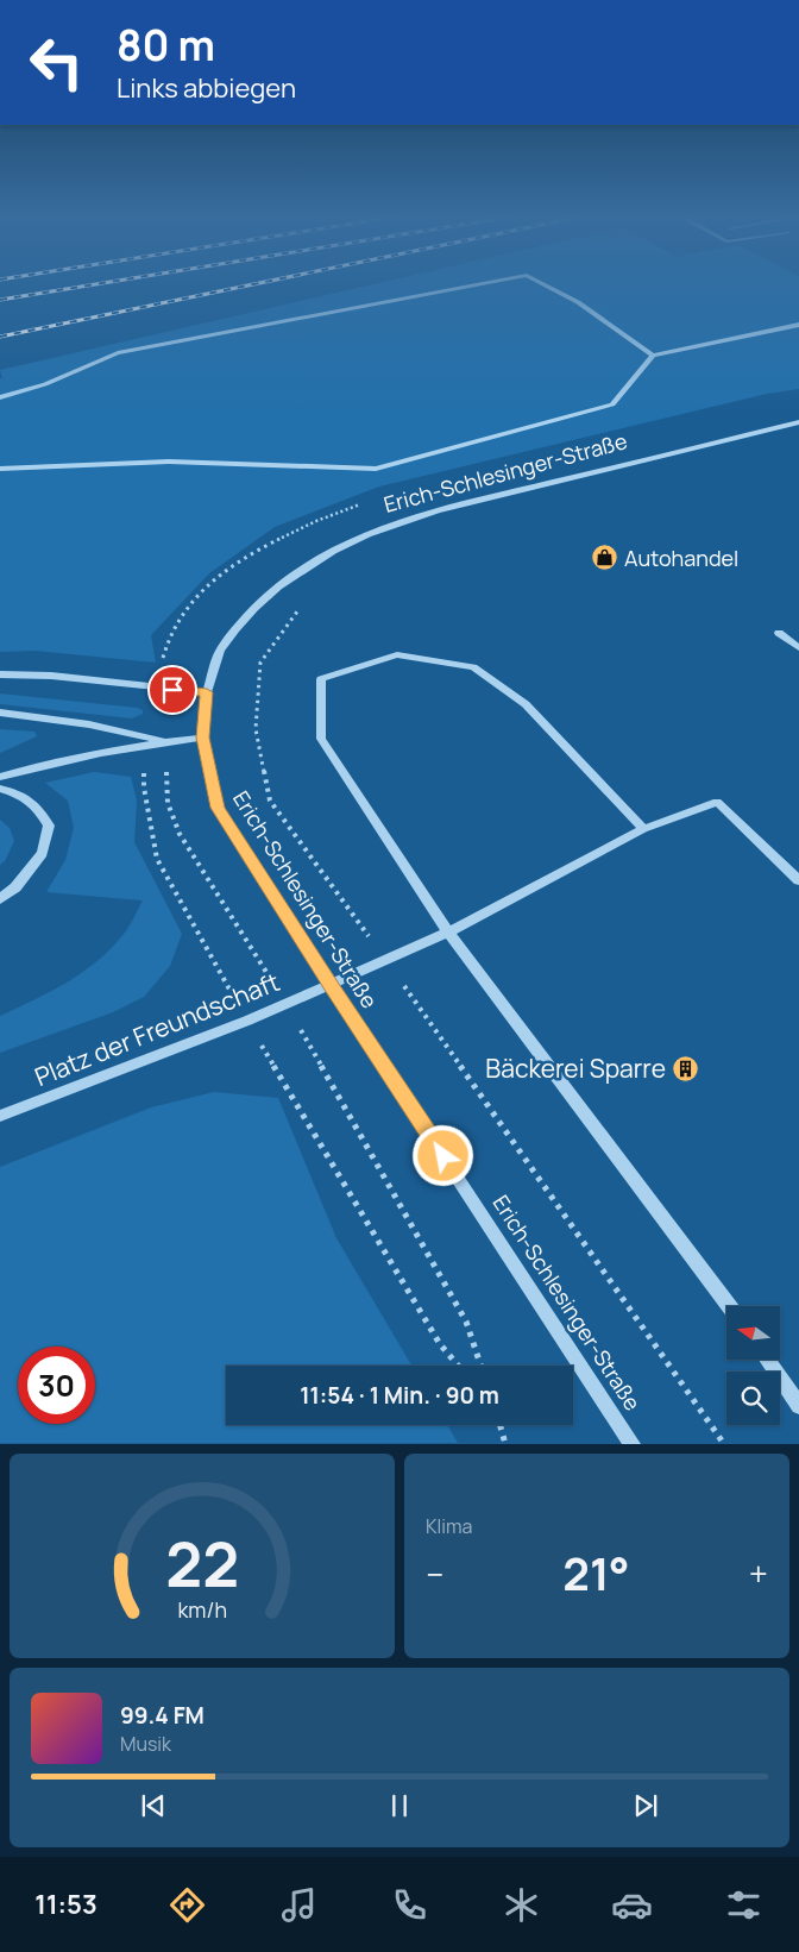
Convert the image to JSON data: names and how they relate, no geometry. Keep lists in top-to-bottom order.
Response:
{
  "streets": {
    "street": ["Erich-Schlesinger-Straße", "Platz der Freundschaft"]
  },
  "crossings": [
    ["Erich-Schlesinger-Straße", "Platz der Freundschaft"]
  ],
  "places": {
    "shop": ["Autohandel"],
    "building": ["Bäckerei Sparre"]
  },
  "north": "left",
  "page": {
    "turn": ["80 m", "Links abbiegen"],
    "limit": "30",
    "trip": "11:54 · 1 Min. · 90 m",
    "tile": "Klima",
    "heat": ["−", "21°", "+"],
    "song": ["99.4 FM", "Musik"],
    "tabs": "11:53",
    "gauge": ["22", "km/h"]
  }
}
